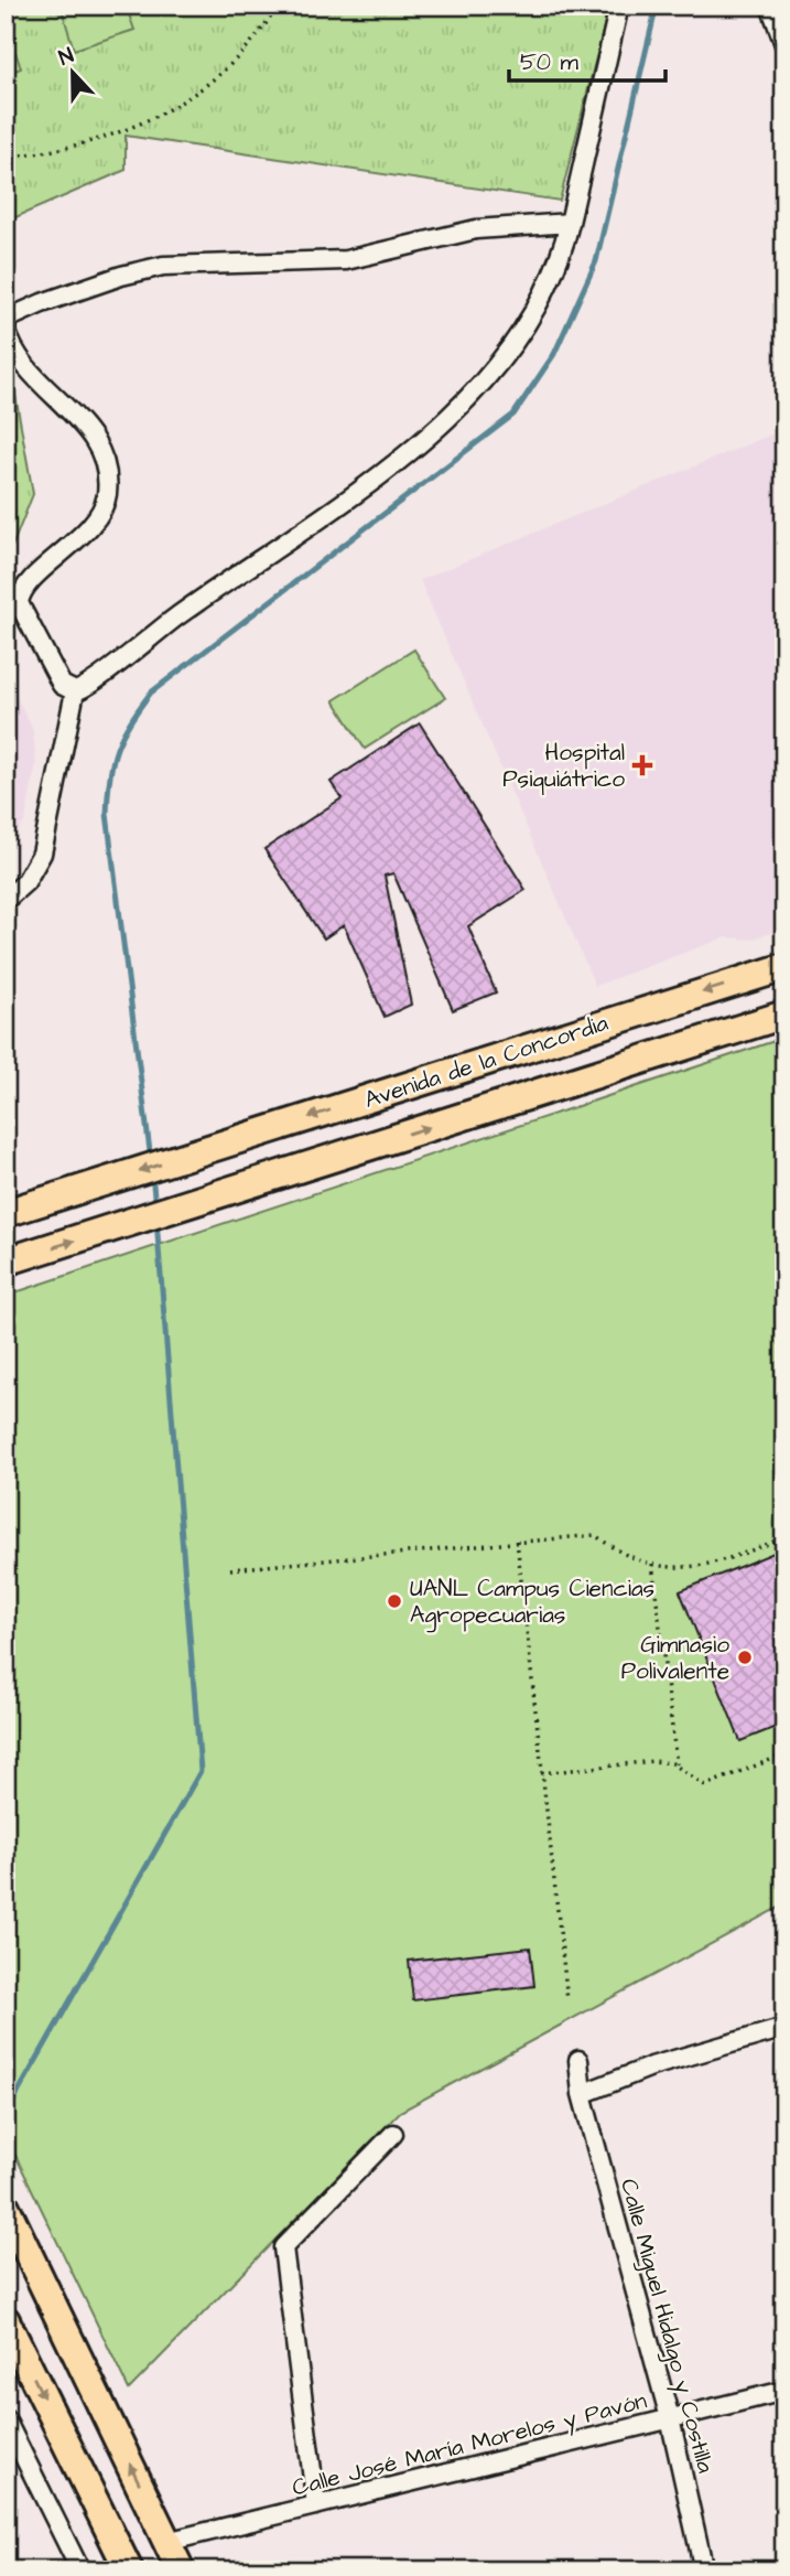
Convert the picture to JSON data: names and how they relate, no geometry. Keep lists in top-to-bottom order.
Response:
{
  "streets": {
    "main road": ["Avenida de la Concordia"],
    "street": ["Calle Miguel Hidalgo y Costilla", "Calle José María Morelos y Pavón"]
  },
  "crossings": [
    ["Calle Miguel Hidalgo y Costilla", "Calle José María Morelos y Pavón"]
  ],
  "places": {
    "health": ["Hospital Psiquiátrico"],
    "other": ["UANL Campus Ciencias Agropecuarias", "Gimnasio Polivalente"]
  },
  "scale_bar": "50 m",
  "north": "top"
}
